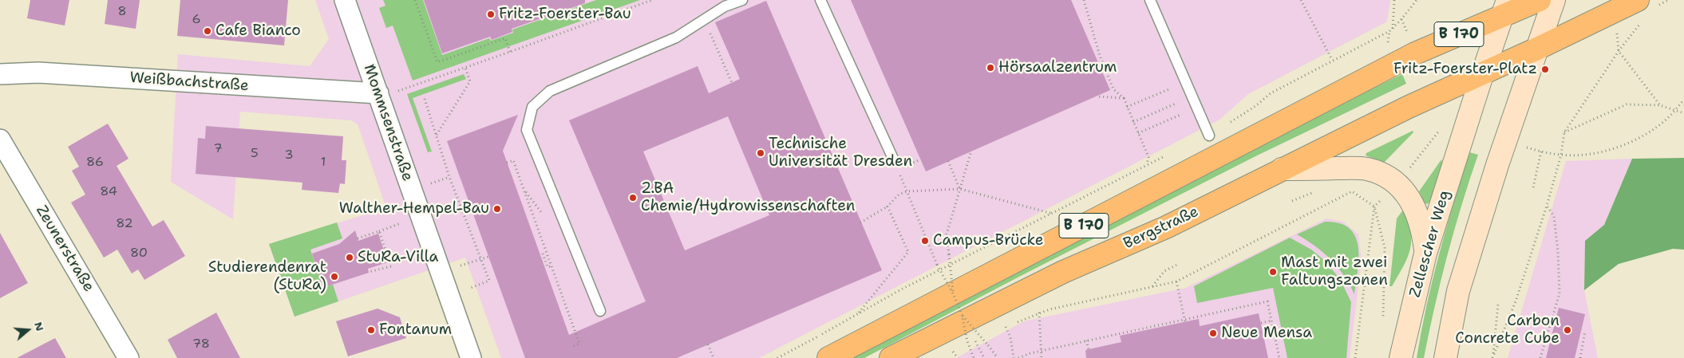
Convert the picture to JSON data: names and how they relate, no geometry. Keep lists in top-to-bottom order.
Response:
{
  "streets": {
    "main road": ["B 170", "Bergstraße", "Zellescher Weg"],
    "street": ["Weißbachstraße", "Mommsenstraße", "Zeunerstraße"]
  },
  "crossings": [
    ["B 170", "Bergstraße"],
    ["B 170", "Zellescher Weg"],
    ["Weißbachstraße", "Mommsenstraße"],
    ["Bergstraße", "Zellescher Weg"]
  ],
  "places": [
    "Fritz-Foerster-Bau",
    "Cafe Bianco",
    "Hörsaalzentrum",
    "Fritz-Foerster-Platz",
    "Technische Universität Dresden",
    "2.BA Chemie/Hydrowissenschaften",
    "Walther-Hempel-Bau",
    "Campus-Brücke",
    "StuRa-Villa",
    "Mast mit zwei Faltungszonen",
    "Studierendenrat (StuRa)",
    "Fontanum",
    "Carbon Concrete Cube",
    "Neue Mensa"
  ],
  "house_numbers": [
    "8",
    "6",
    "7",
    "5",
    "3",
    "86",
    "1",
    "84",
    "82",
    "80",
    "78"
  ],
  "north": "right"
}
